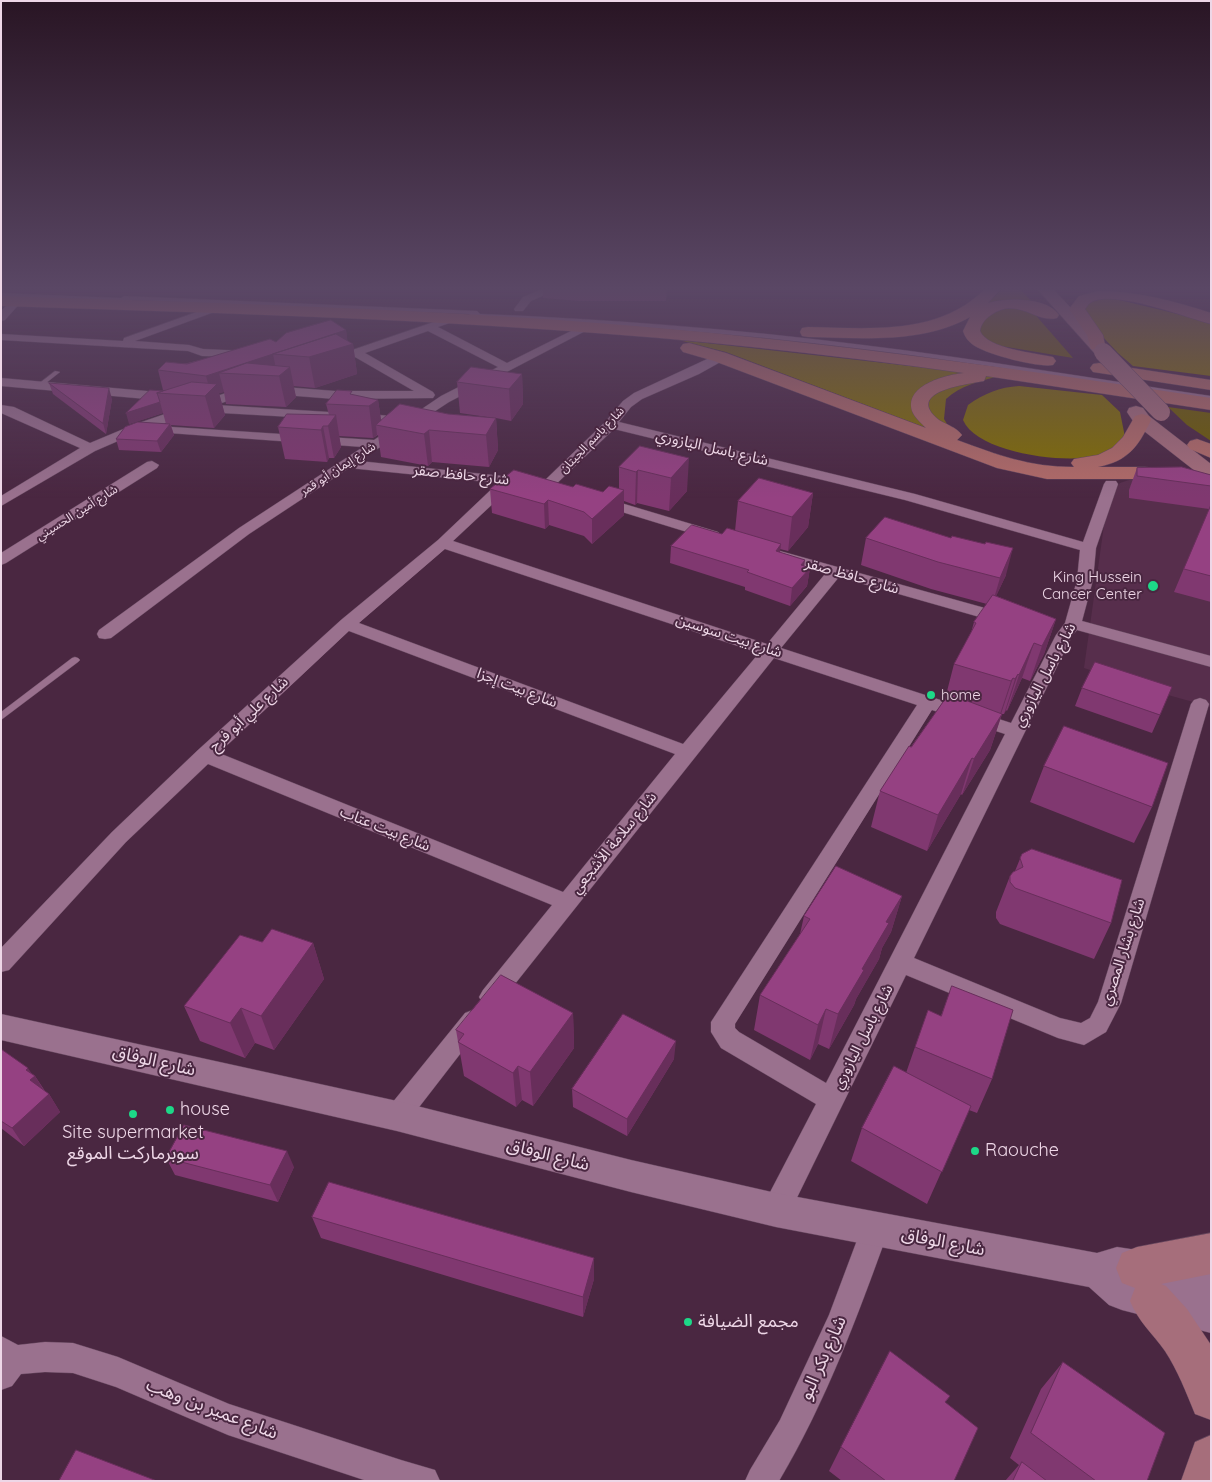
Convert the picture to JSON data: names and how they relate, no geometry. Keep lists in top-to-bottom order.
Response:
{
  "streets": {
    "street": [
      "شارع باسم الجيتان",
      "شارع باسل اليازوري",
      "شارع إيمان أبو قمر",
      "شارع حافظ صقر",
      "شارع أمين الحسيني",
      "شارع بيت سوسين",
      "شارع بيت إجزا",
      "شارع علي أبو فرح",
      "شارع بيت عتاب",
      "شارع سلامة الأشجعي",
      "شارع بشار المصري",
      "شارع الوفاق",
      "شارع بكر البو",
      "شارع عمير بن وهب"
    ]
  },
  "crossings": [
    ["شارع باسم الجيتان", "شارع باسل اليازوري"],
    ["شارع باسم الجيتان", "شارع حافظ صقر"],
    ["شارع باسل اليازوري", "شارع بيت سوسين"],
    ["شارع باسل اليازوري", "شارع بشار المصري"],
    ["شارع باسل اليازوري", "شارع الوفاق"],
    ["شارع إيمان أبو قمر", "شارع حافظ صقر"],
    ["شارع حافظ صقر", "شارع علي أبو فرح"],
    ["شارع حافظ صقر", "شارع سلامة الأشجعي"],
    ["شارع بيت سوسين", "شارع علي أبو فرح"],
    ["شارع بيت سوسين", "شارع سلامة الأشجعي"],
    ["شارع بيت إجزا", "شارع علي أبو فرح"],
    ["شارع بيت إجزا", "شارع سلامة الأشجعي"],
    ["شارع علي أبو فرح", "شارع بيت عتاب"],
    ["شارع بيت عتاب", "شارع سلامة الأشجعي"],
    ["شارع سلامة الأشجعي", "شارع الوفاق"],
    ["شارع الوفاق", "شارع بكر البو"]
  ],
  "places": [
    "King Hussein Cancer Center",
    "home",
    "house",
    "Site supermarket سوبرماركت الموقع",
    "Raouche",
    "مجمع الضيافة"
  ]
}
